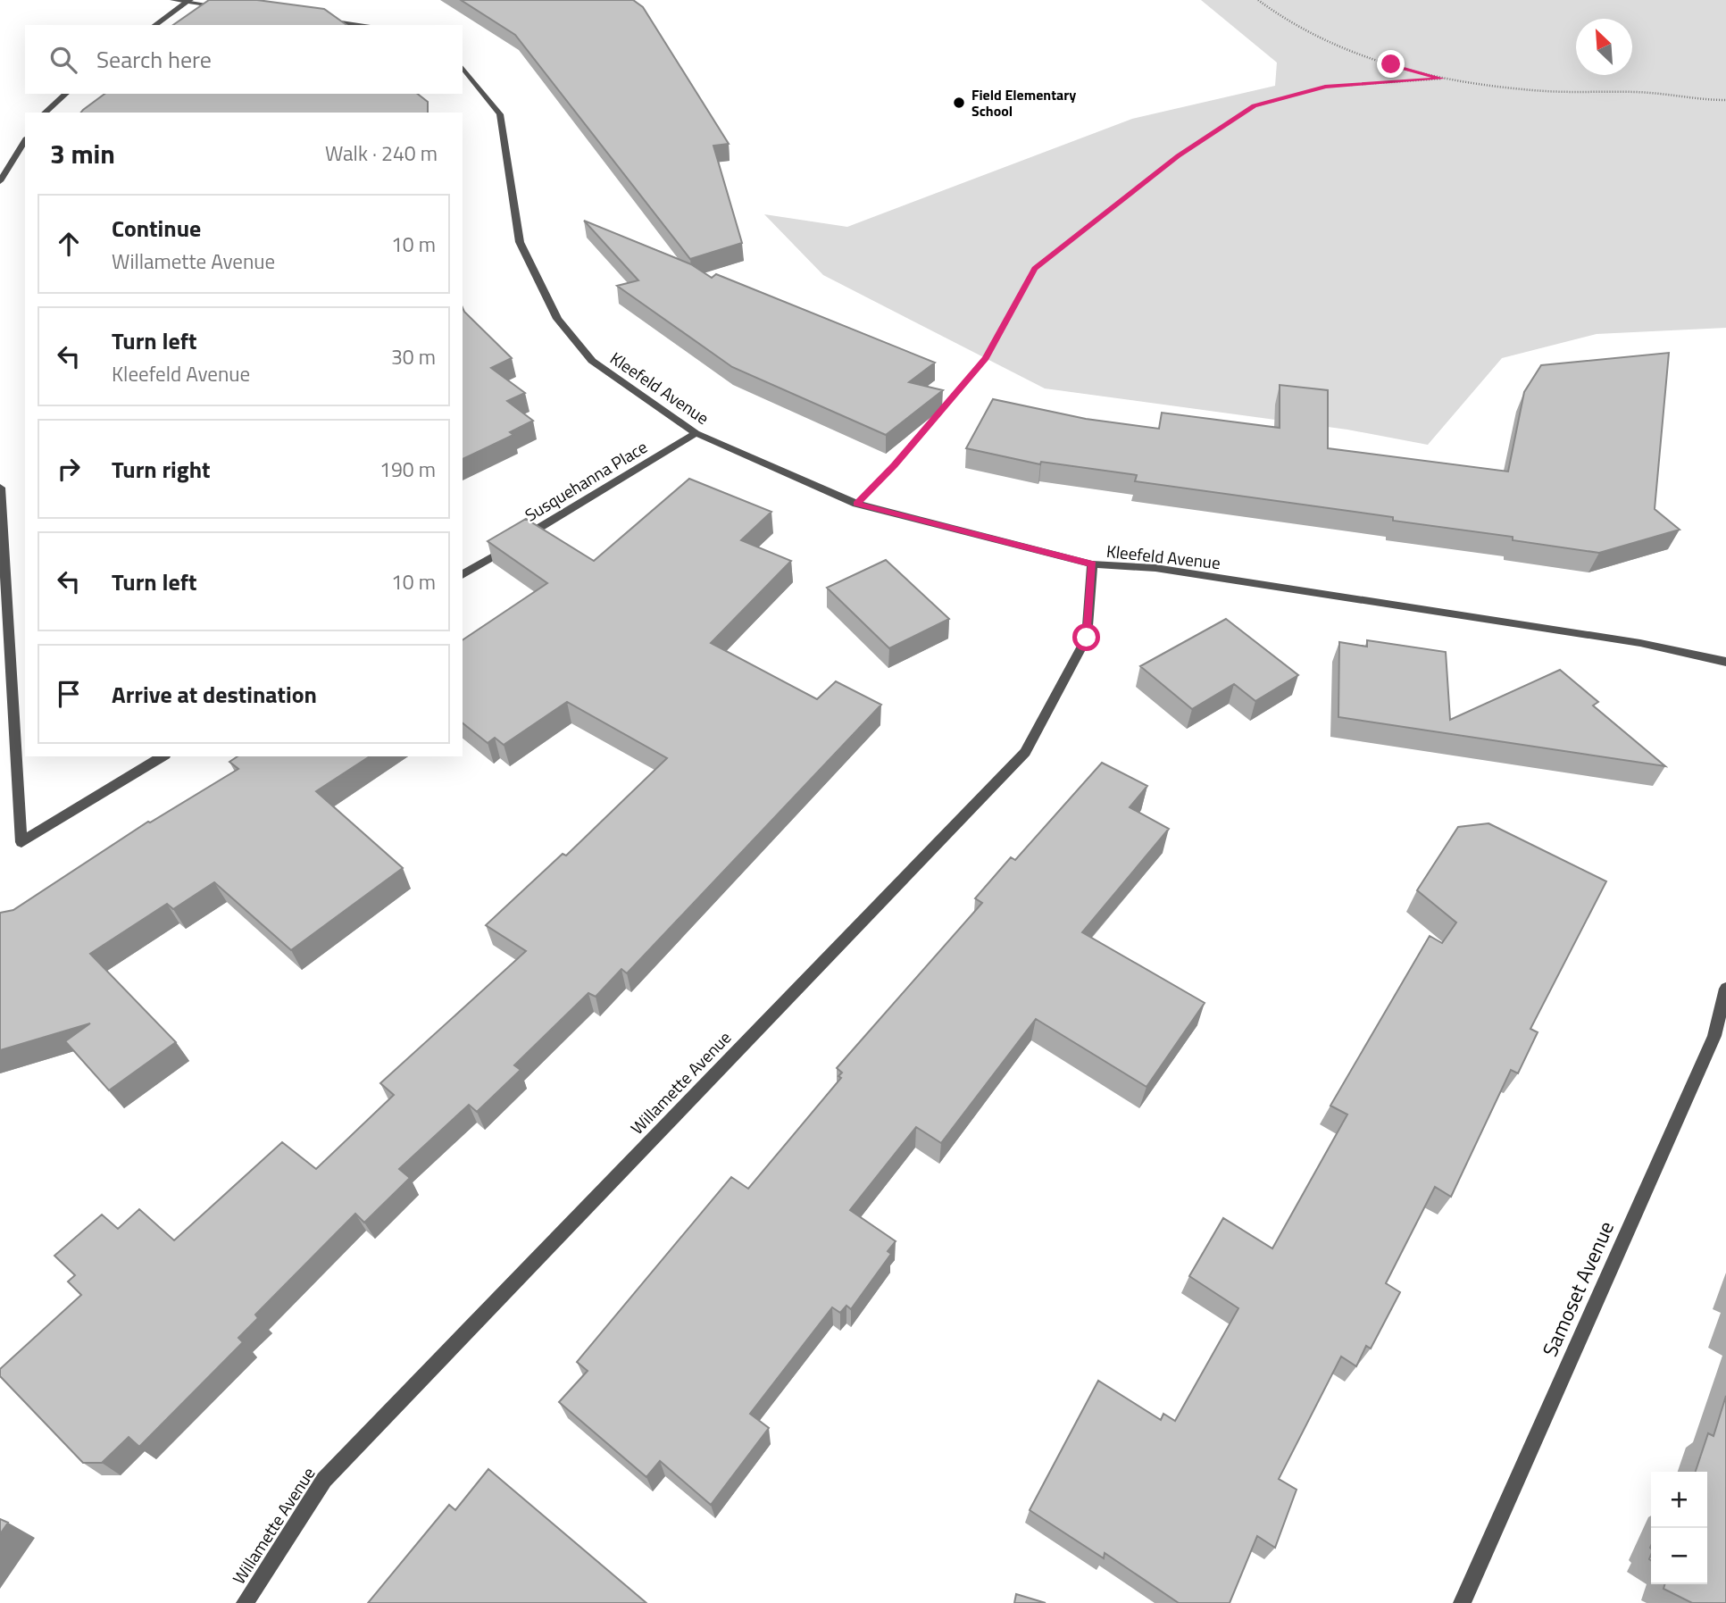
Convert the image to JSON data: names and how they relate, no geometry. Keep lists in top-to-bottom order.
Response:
{
  "streets": {
    "street": [
      "Kleefeld Avenue",
      "Susquehanna Place",
      "Willamette Avenue",
      "Samoset Avenue"
    ]
  },
  "crossings": [
    ["Kleefeld Avenue", "Susquehanna Place"],
    ["Kleefeld Avenue", "Willamette Avenue"]
  ],
  "places": ["Field Elementary School"],
  "north": "top left",
  "page": {
    "search": "Search here",
    "heading": ["3 min", "Walk · 240 m"],
    "list": [
      ["Continue", "Willamette Avenue", "10 m"],
      ["Turn left", "Kleefeld Avenue", "30 m"],
      ["Turn right", "190 m"],
      ["Turn left", "10 m"],
      "Arrive at destination"
    ],
    "map_buttons": ["+", "−"]
  }
}
